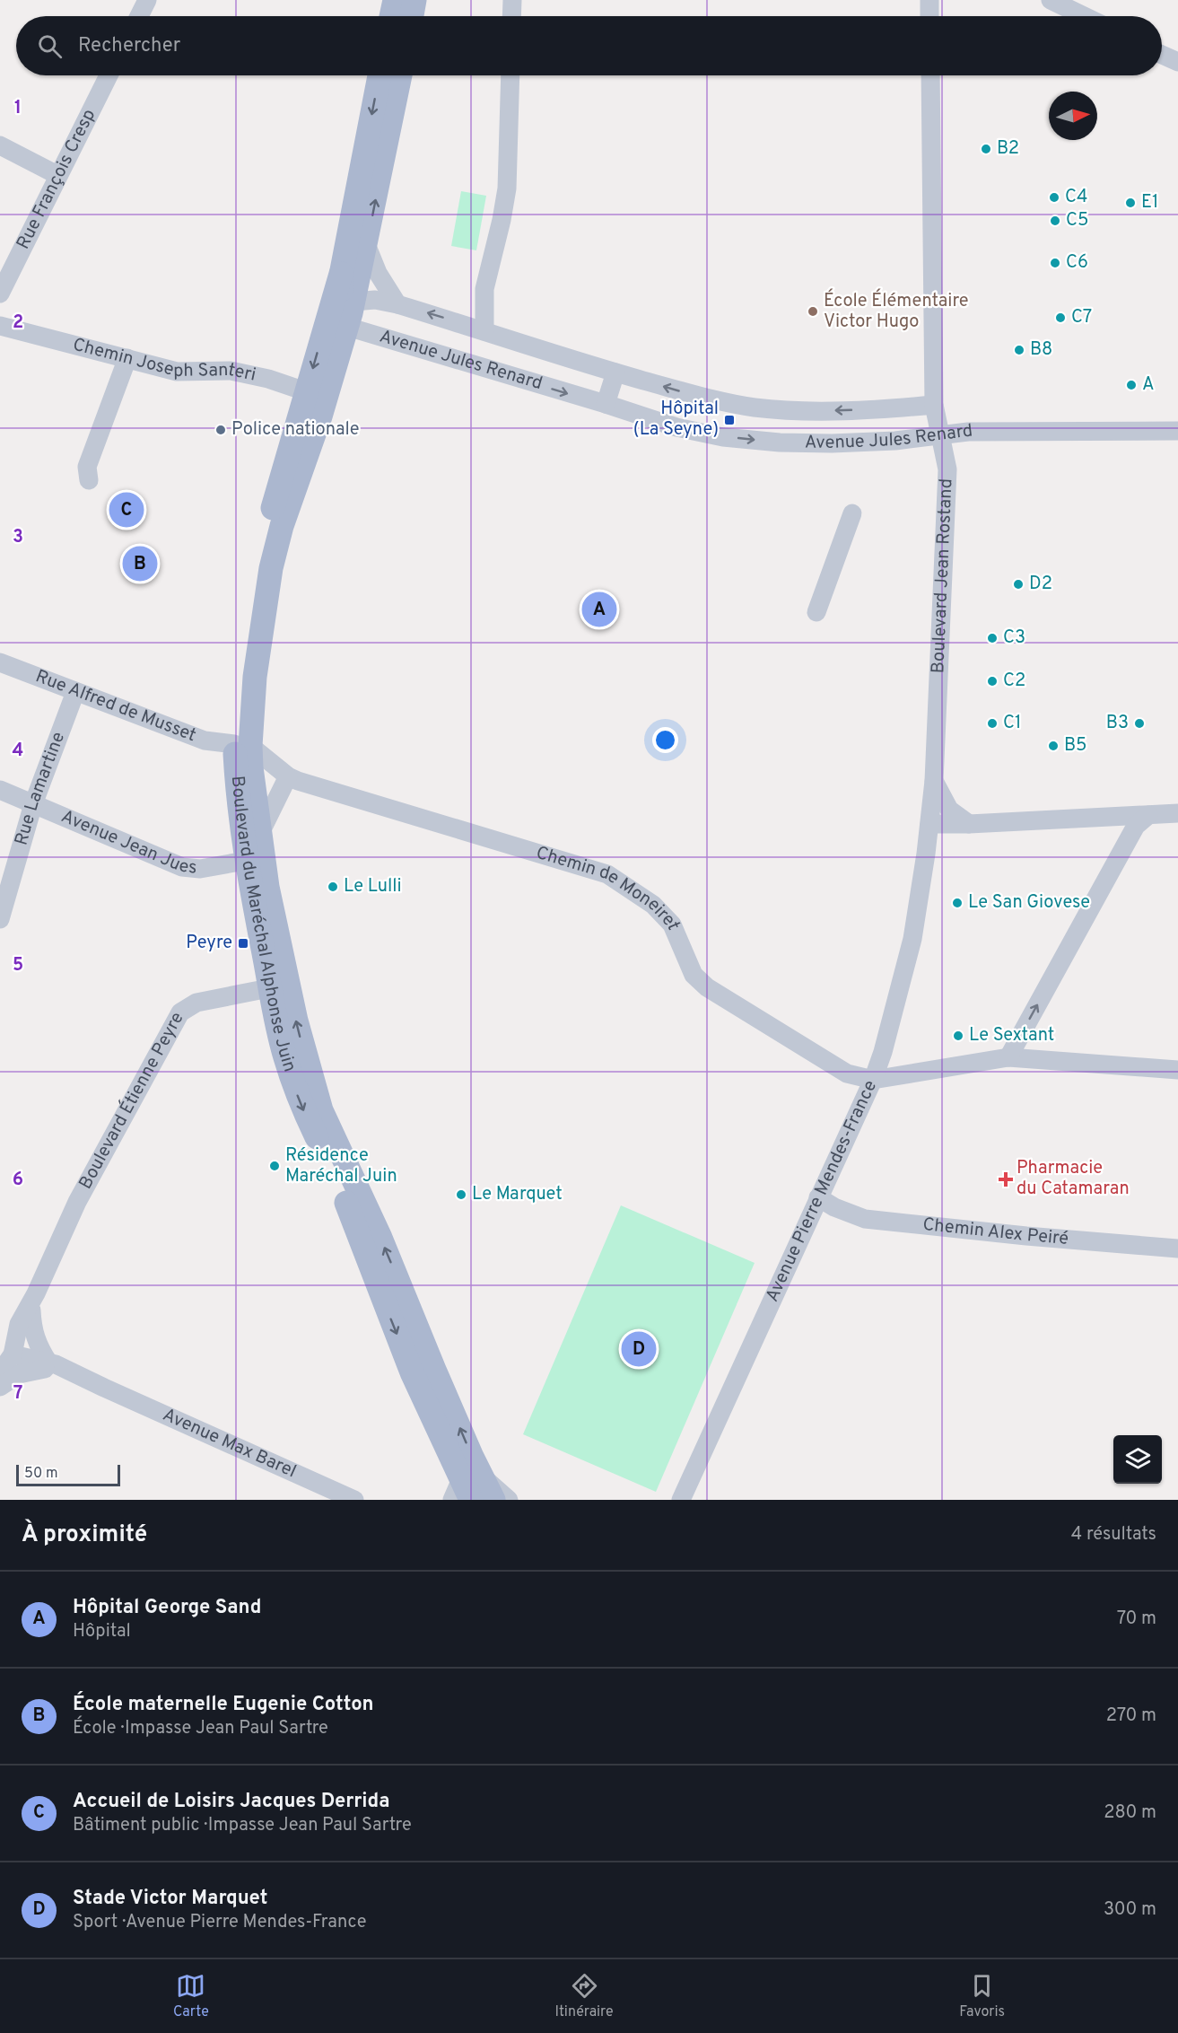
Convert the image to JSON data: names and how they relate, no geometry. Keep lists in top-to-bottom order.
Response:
{
  "streets": {
    "main road": ["Boulevard du Maréchal Alphonse Juin"],
    "street": [
      "Rue François Cresp",
      "Chemin Joseph Santeri",
      "Avenue Jules Renard",
      "Boulevard Jean Rostand",
      "Rue Alfred de Musset",
      "Rue Lamartine",
      "Avenue Jean Jues",
      "Chemin de Moneiret",
      "Boulevard Étienne Peyre",
      "Avenue Pierre Mendes-France",
      "Chemin Alex Peiré",
      "Avenue Max Barel"
    ]
  },
  "crossings": [
    ["Chemin Joseph Santeri", "Boulevard du Maréchal Alphonse Juin"],
    ["Avenue Jules Renard", "Boulevard Jean Rostand"],
    ["Avenue Jules Renard", "Boulevard du Maréchal Alphonse Juin"],
    ["Boulevard Jean Rostand", "Chemin de Moneiret"],
    ["Boulevard Jean Rostand", "Avenue Pierre Mendes-France"],
    ["Rue Alfred de Musset", "Rue Lamartine"],
    ["Rue Alfred de Musset", "Chemin de Moneiret"],
    ["Rue Alfred de Musset", "Boulevard du Maréchal Alphonse Juin"],
    ["Rue Lamartine", "Avenue Jean Jues"],
    ["Avenue Jean Jues", "Boulevard du Maréchal Alphonse Juin"],
    ["Chemin de Moneiret", "Boulevard du Maréchal Alphonse Juin"],
    ["Chemin de Moneiret", "Avenue Pierre Mendes-France"],
    ["Boulevard du Maréchal Alphonse Juin", "Boulevard Étienne Peyre"],
    ["Boulevard Étienne Peyre", "Avenue Max Barel"],
    ["Avenue Pierre Mendes-France", "Chemin Alex Peiré"]
  ],
  "places": {
    "other": [
      "B2",
      "C4",
      "E1",
      "C5",
      "C6",
      "École Élémentaire Victor Hugo",
      "C7",
      "B8",
      "A",
      "Police nationale",
      "D2",
      "C3",
      "C2",
      "C1",
      "B3",
      "B5",
      "Le Lulli",
      "Le San Giovese",
      "Le Sextant",
      "Résidence Maréchal Juin",
      "Le Marquet"
    ],
    "transit": ["Hôpital (La Seyne)", "Peyre"],
    "health": ["Pharmacie du Catamaran"]
  },
  "scale_bar": "50 m",
  "north": "right",
  "page": {
    "search": "Rechercher",
    "pins": [
      "C",
      "B",
      "A",
      "D"
    ],
    "scale": "50 m",
    "heading": ["À proximité", "4 résultats"],
    "list": [
      {
        "mark": "A",
        "name": "Hôpital George Sand",
        "note": "Hôpital",
        "value": "70 m"
      },
      {
        "mark": "B",
        "name": "École maternelle Eugenie Cotton",
        "note": "École · Impasse Jean Paul Sartre",
        "value": "270 m"
      },
      {
        "mark": "C",
        "name": "Accueil de Loisirs Jacques Derrida",
        "note": "Bâtiment public · Impasse Jean Paul Sartre",
        "value": "280 m"
      },
      {
        "mark": "D",
        "name": "Stade Victor Marquet",
        "note": "Sport · Avenue Pierre Mendes-France",
        "value": "300 m"
      }
    ],
    "nav": ["Carte", "Itinéraire", "Favoris"]
  },
  "grid": {
    "rows": [
      "1",
      "2",
      "3",
      "4",
      "5",
      "6",
      "7"
    ]
  }
}
